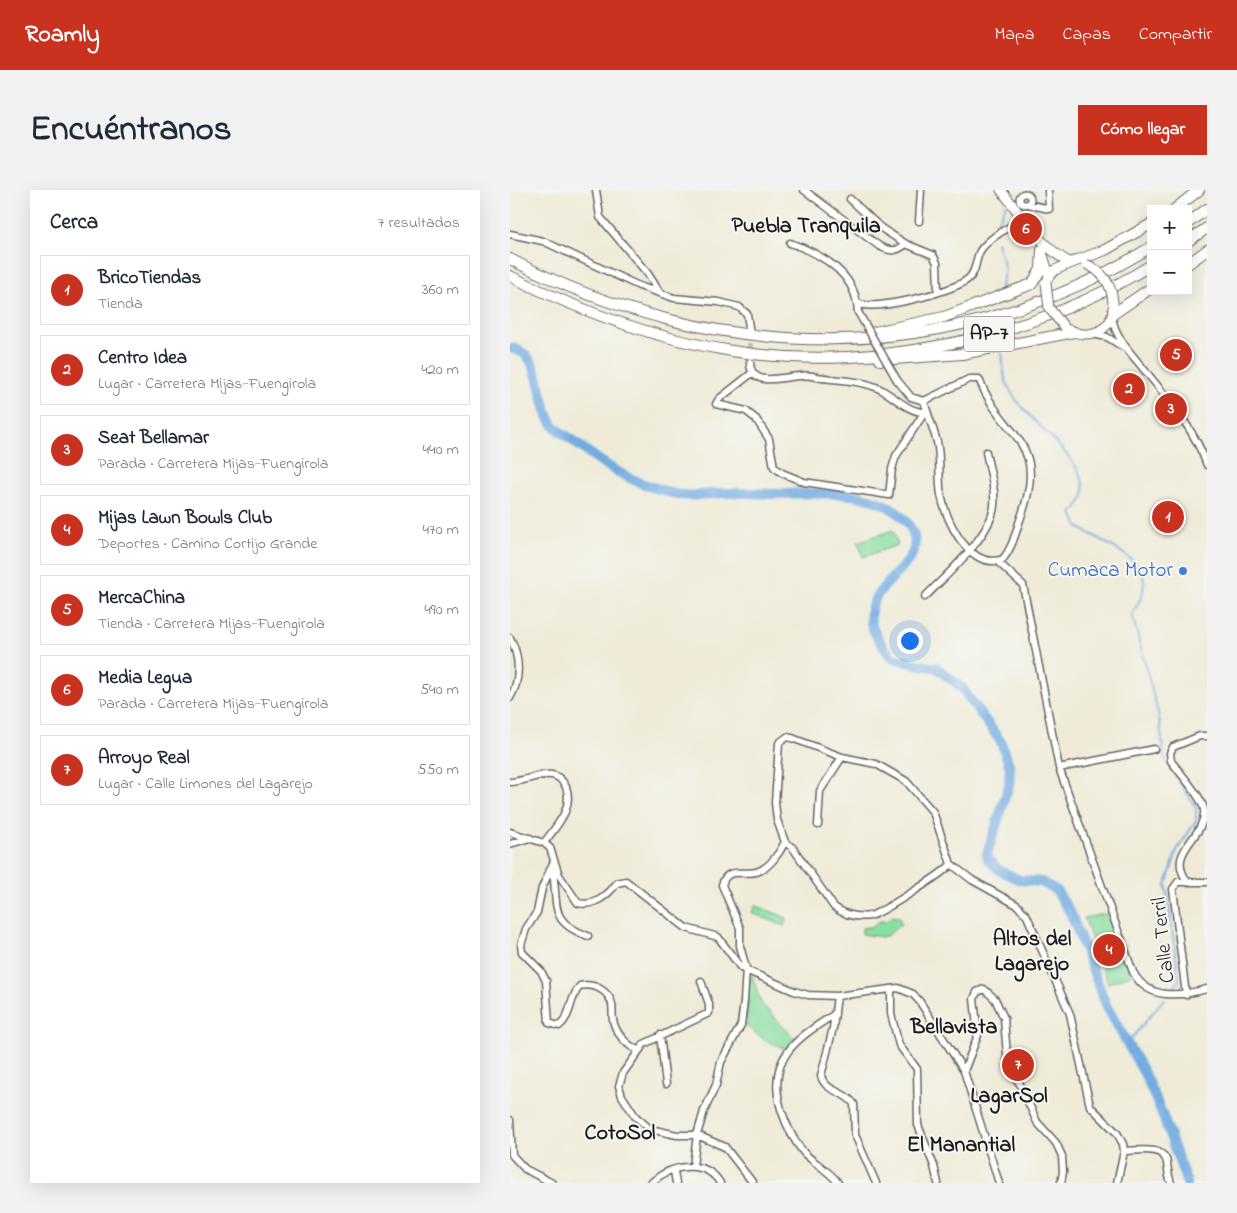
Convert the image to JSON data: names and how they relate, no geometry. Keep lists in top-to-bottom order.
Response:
{
  "streets": {
    "highway": ["AP-7"],
    "street": ["Calle Terril"]
  },
  "districts": [
    "Puebla Tranquila",
    "Altos del Lagarejo",
    "Bellavista",
    "LagarSol",
    "CotoSol",
    "El Manantial"
  ],
  "places": ["Cumaca Motor"],
  "page": {
    "header": "Roamly",
    "nav": ["Mapa", "Capas", "Compartir"],
    "title": "Encuéntranos",
    "buttons": "Cómo llegar",
    "heading": ["Cerca", "7 resultados"],
    "map_buttons": ["+", "−"],
    "pins": [
      "6",
      "5",
      "2",
      "3",
      "1",
      "4",
      "7"
    ],
    "list": [
      {
        "mark": "1",
        "name": "BricoTiendas",
        "note": "Tienda",
        "value": "360 m"
      },
      {
        "mark": "2",
        "name": "Centro Idea",
        "note": "Lugar · Carretera Mijas-Fuengirola",
        "value": "420 m"
      },
      {
        "mark": "3",
        "name": "Seat Bellamar",
        "note": "Parada · Carretera Mijas-Fuengirola",
        "value": "440 m"
      },
      {
        "mark": "4",
        "name": "Mijas Lawn Bowls Club",
        "note": "Deportes · Camino Cortijo Grande",
        "value": "470 m"
      },
      {
        "mark": "5",
        "name": "MercaChina",
        "note": "Tienda · Carretera Mijas-Fuengirola",
        "value": "490 m"
      },
      {
        "mark": "6",
        "name": "Media Legua",
        "note": "Parada · Carretera Mijas-Fuengirola",
        "value": "540 m"
      },
      {
        "mark": "7",
        "name": "Arroyo Real",
        "note": "Lugar · Calle Limones del Lagarejo",
        "value": "550 m"
      }
    ]
  }
}
